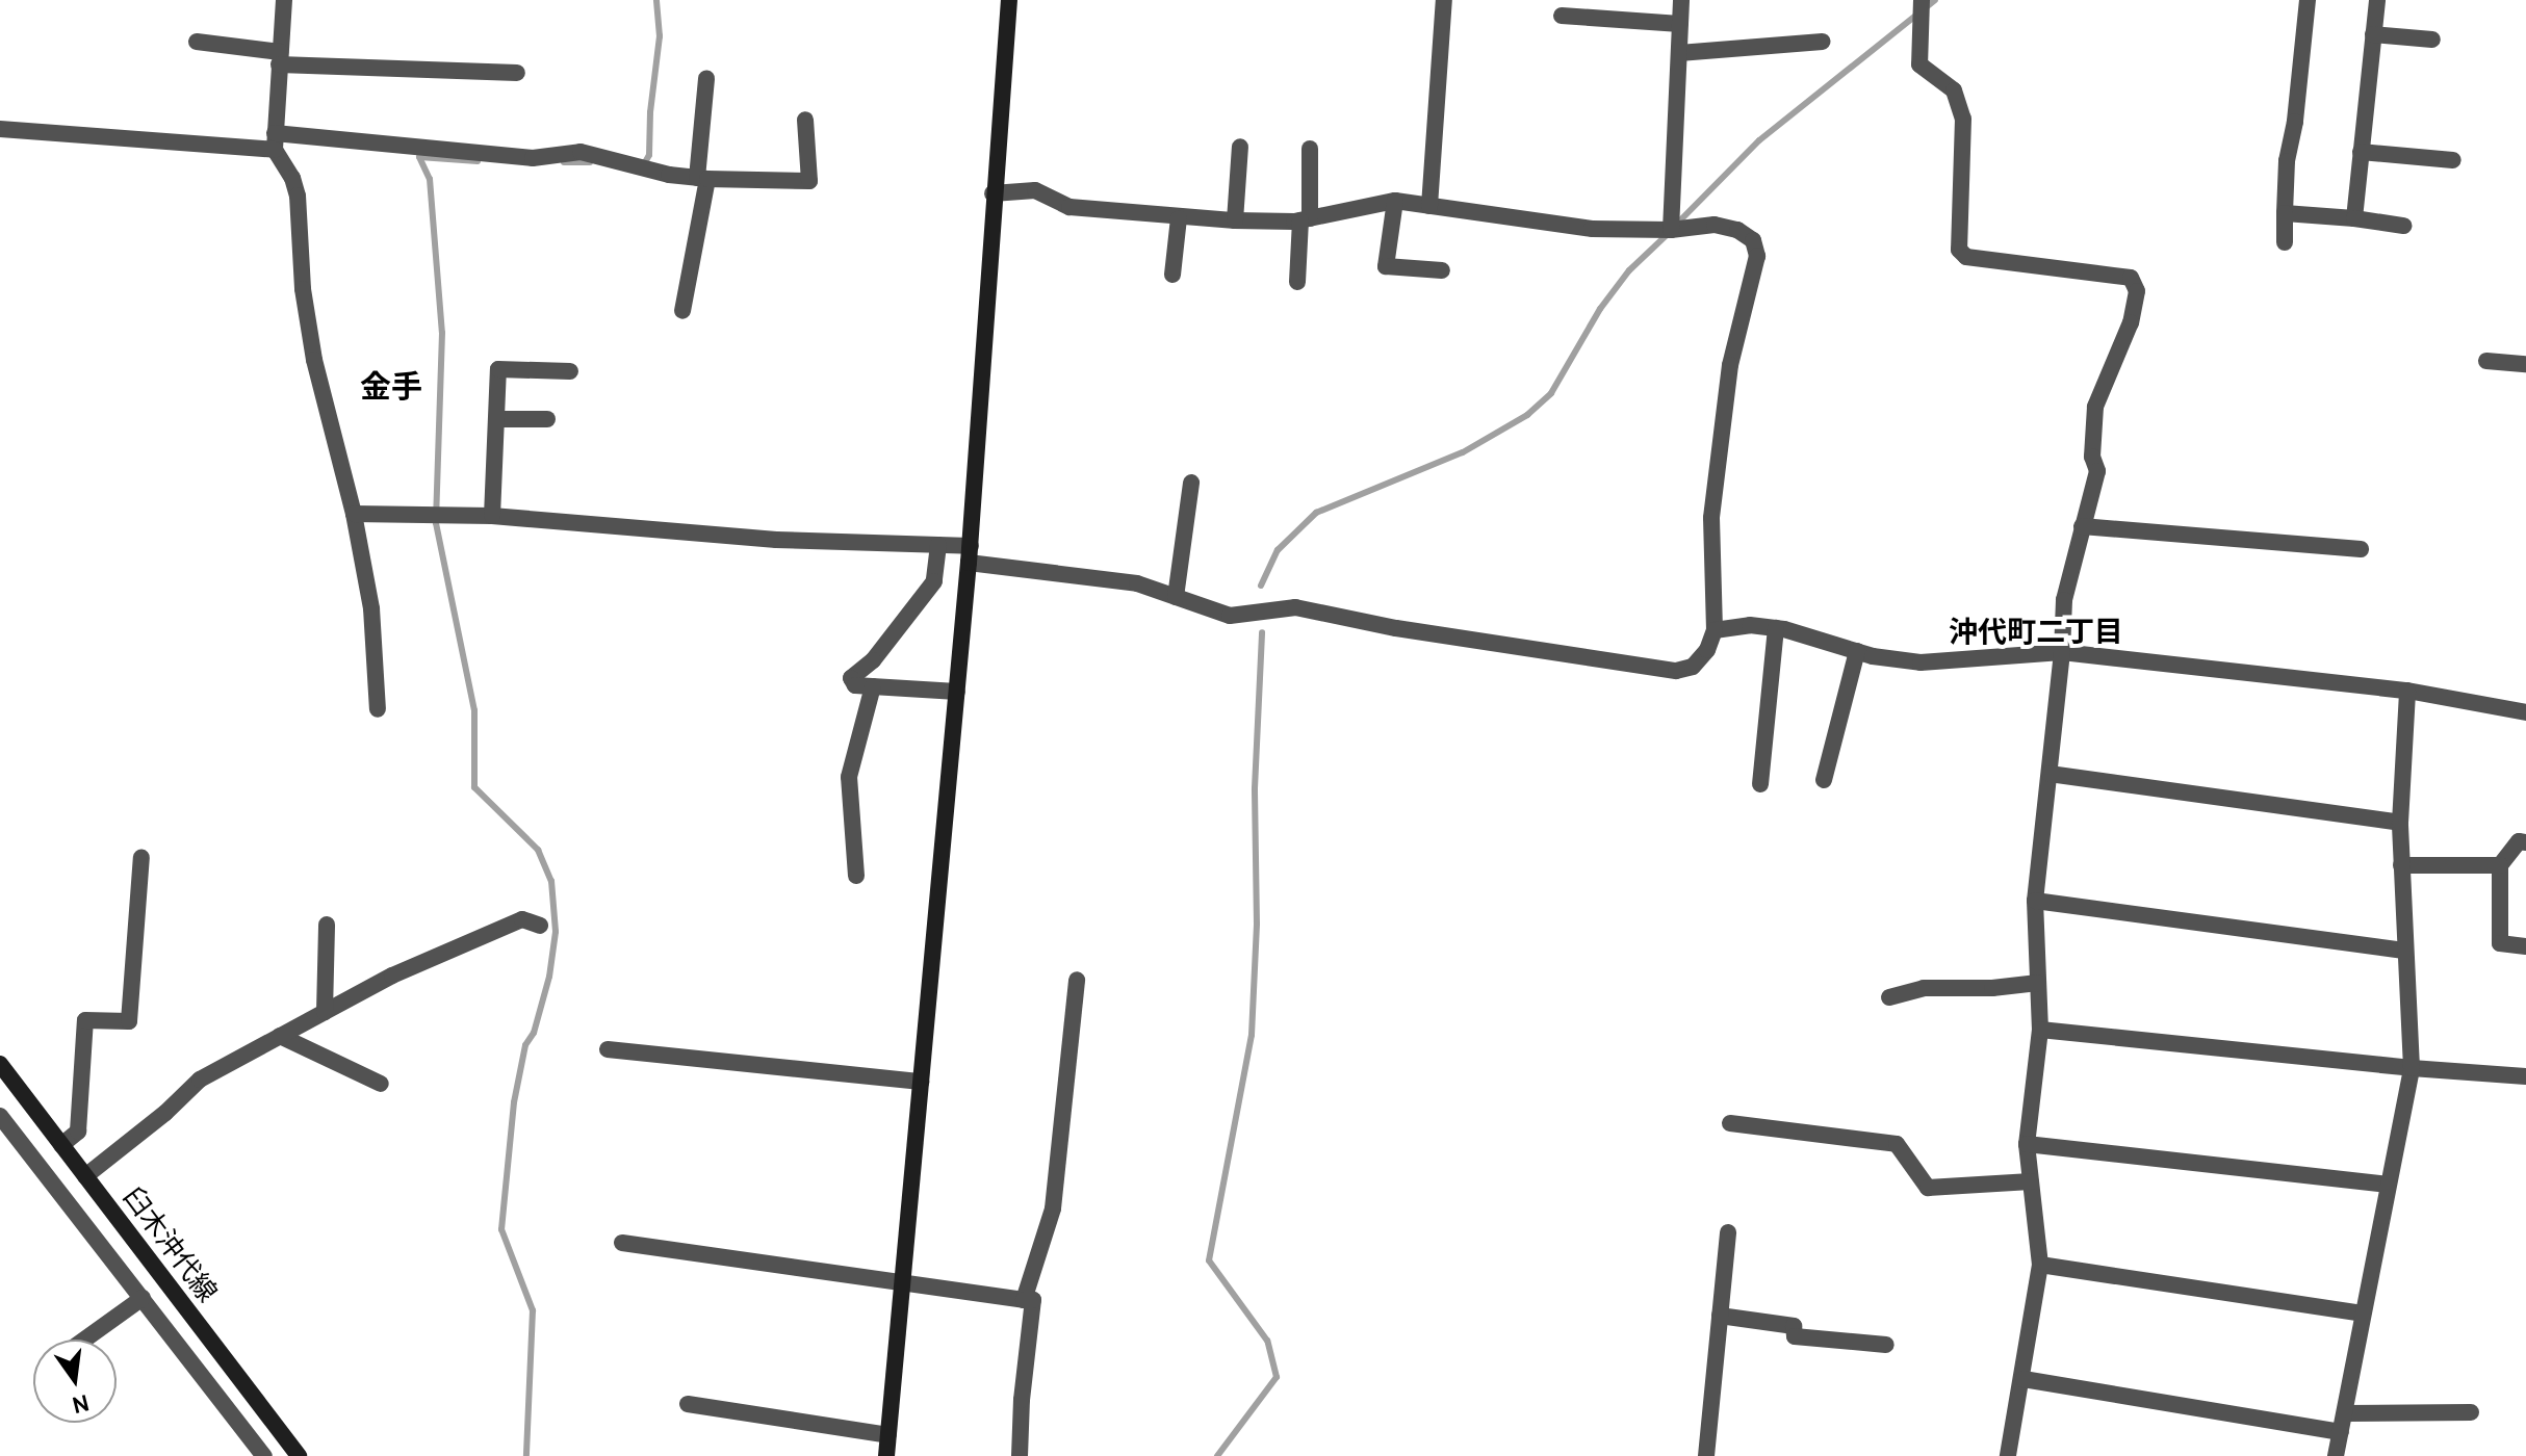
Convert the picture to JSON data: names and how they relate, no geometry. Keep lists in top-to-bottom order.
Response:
{
  "streets": {
    "street": ["臼木沖代線"]
  },
  "districts": ["金手", "沖代町二丁目"],
  "north": "bottom"
}
